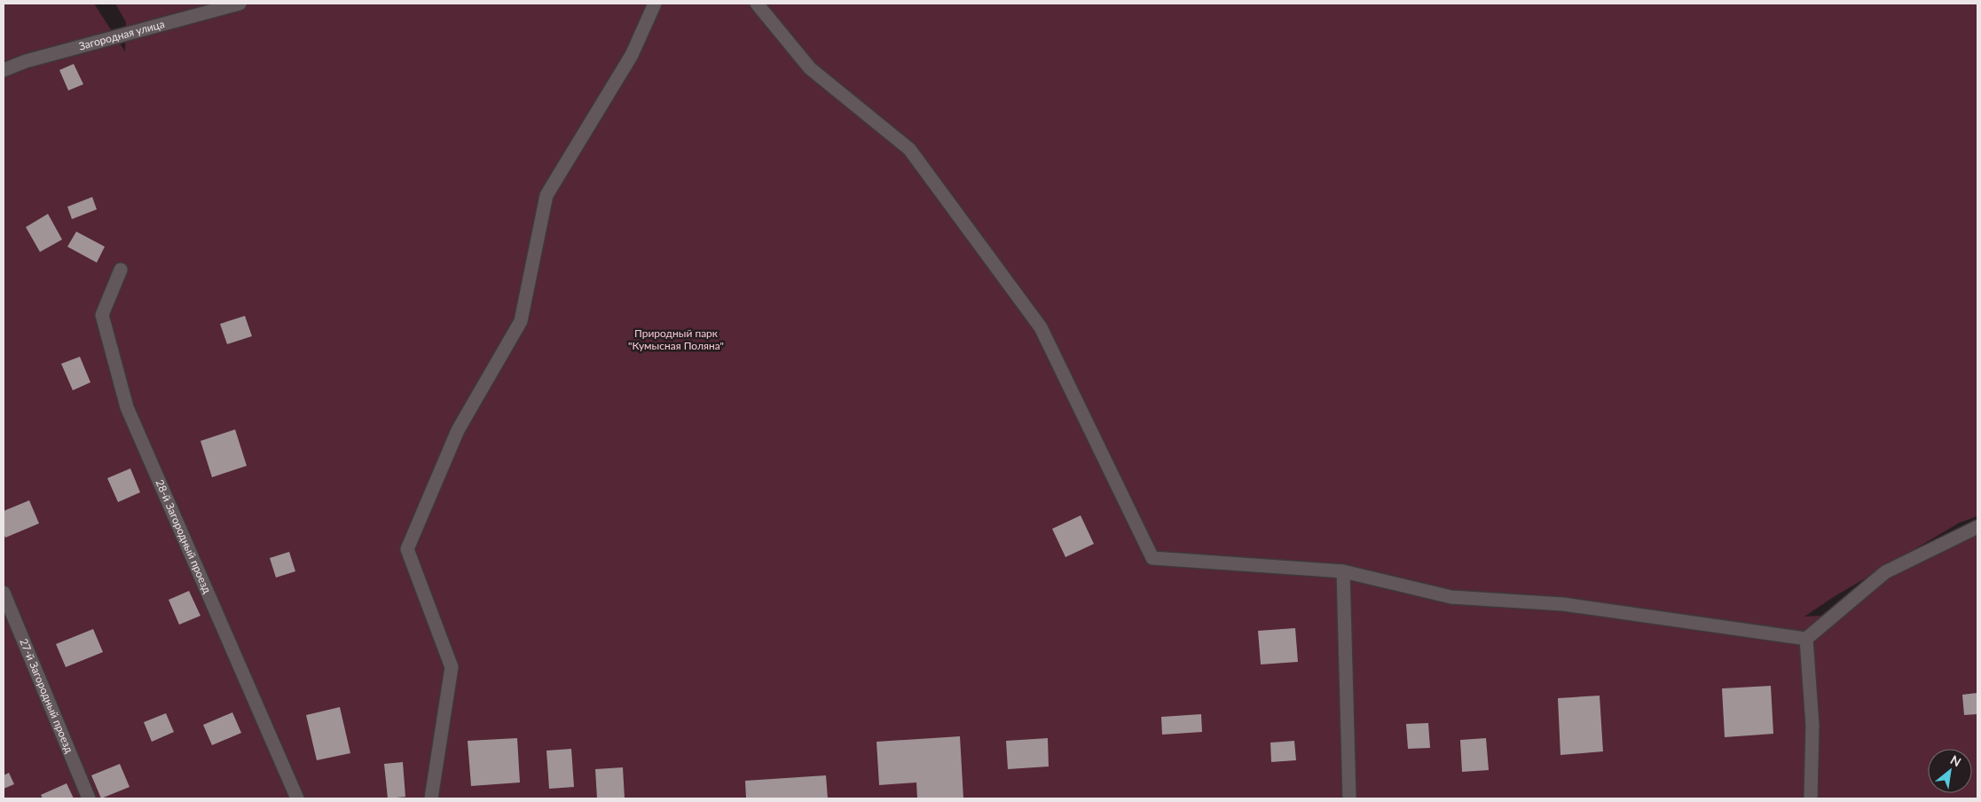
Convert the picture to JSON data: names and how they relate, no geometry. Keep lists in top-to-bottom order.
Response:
{
  "streets": {
    "street": ["Загородная улица", "28-й Загородный проезд", "27-й Загородный проезд"]
  },
  "parks": ["Природный парк \"Кумысная Поляна\""],
  "north": "top right"
}
